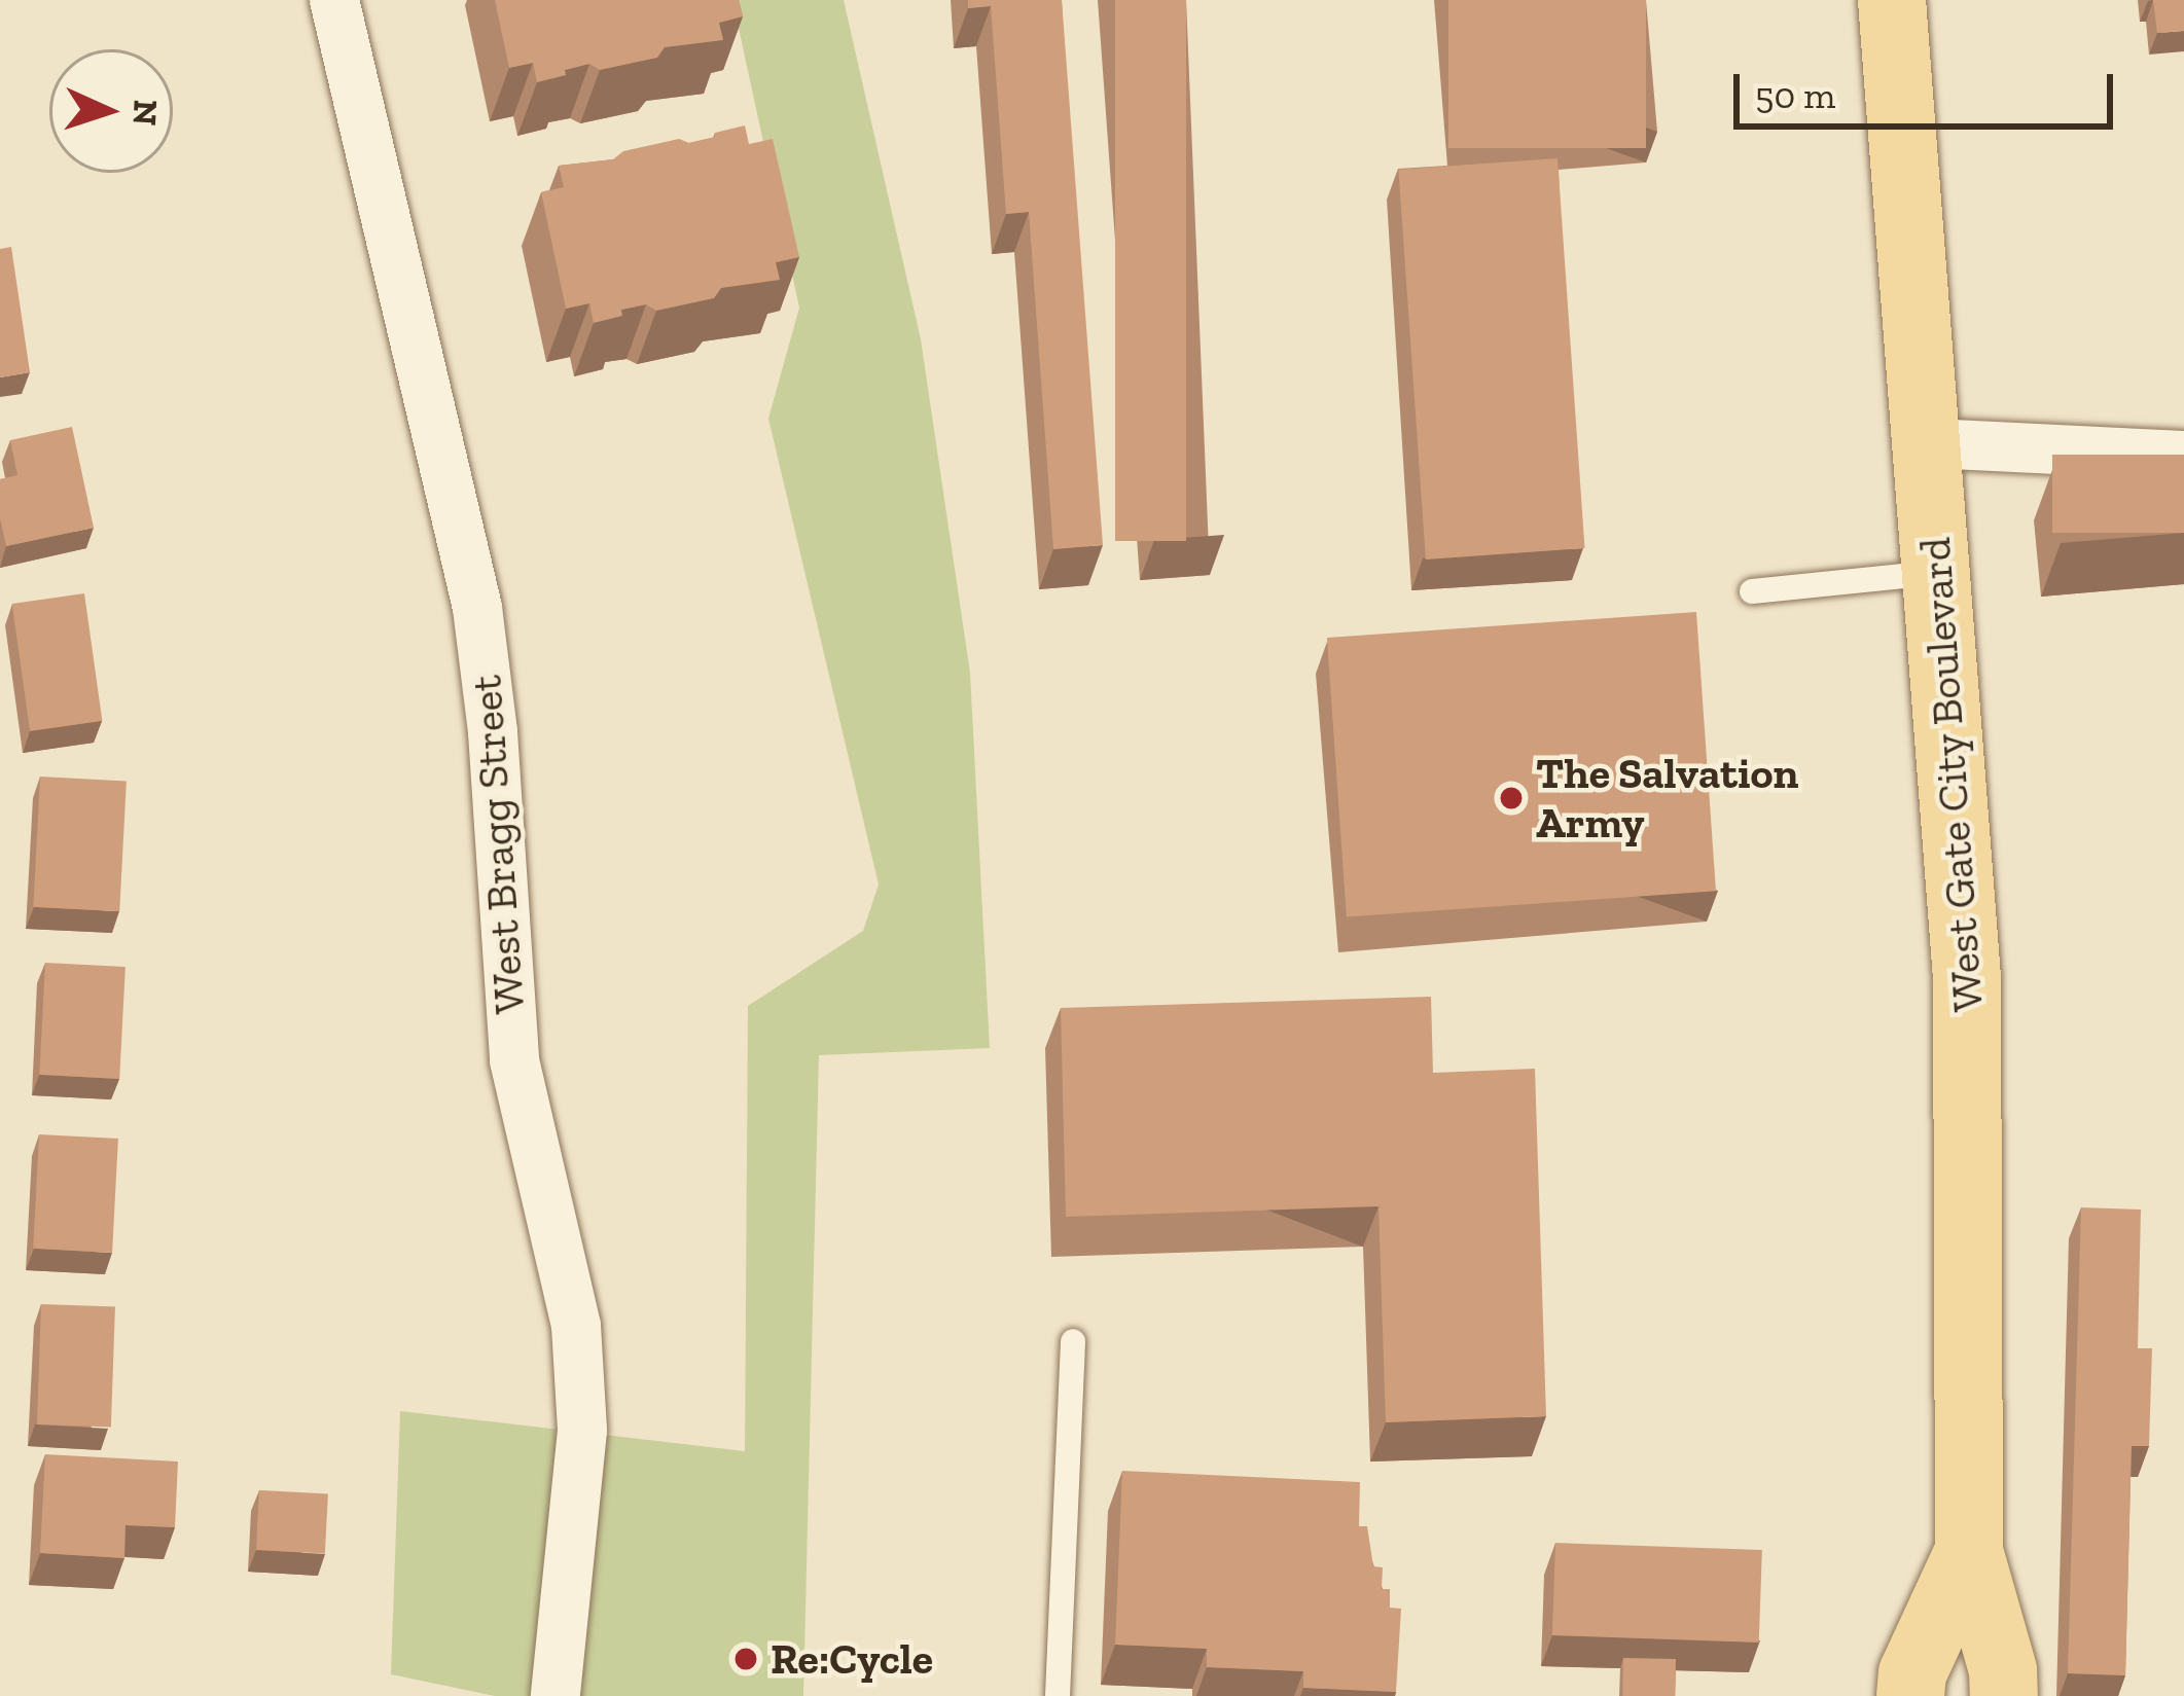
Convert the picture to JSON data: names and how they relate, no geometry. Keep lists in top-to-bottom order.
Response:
{
  "streets": {
    "main road": ["West Gate City Boulevard"],
    "street": ["West Bragg Street"]
  },
  "places": ["The Salvation Army", "Re:Cycle"],
  "scale_bar": "50 m",
  "north": "right"
}
